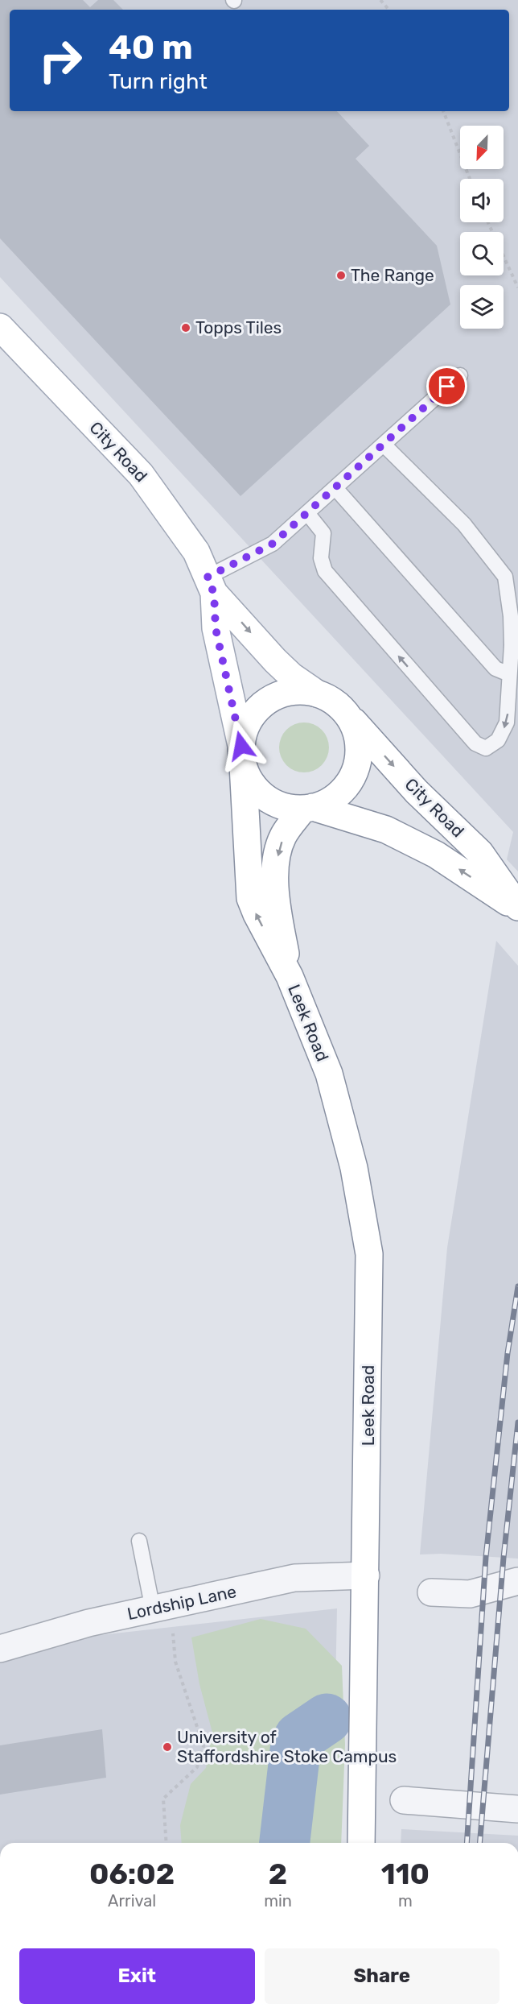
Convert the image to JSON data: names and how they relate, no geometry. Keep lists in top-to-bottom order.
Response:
{
  "streets": {
    "main road": ["City Road", "Leek Road"],
    "street": ["Lordship Lane"]
  },
  "crossings": [
    ["City Road", "Leek Road"],
    ["Leek Road", "Lordship Lane"]
  ],
  "places": ["The Range", "Topps Tiles", "University of Staffordshire Stoke Campus"],
  "north": "bottom left",
  "page": {
    "turn": ["40 m", "Turn right"],
    "eta": [
      "06:02",
      "Arrival",
      "2",
      "min",
      "110",
      "m"
    ],
    "buttons": ["Exit", "Share"]
  }
}
